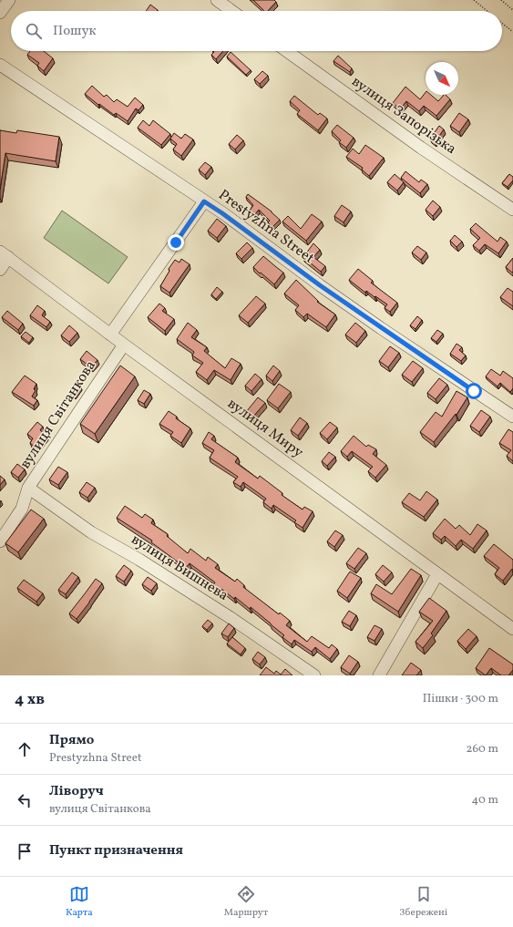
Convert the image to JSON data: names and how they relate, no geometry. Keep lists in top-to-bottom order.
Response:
{
  "streets": {
    "street": [
      "вулиця Запорізька",
      "Prestyzhna Street",
      "вулиця Світанкова",
      "вулиця Миру",
      "вулиця Вишнева"
    ]
  },
  "crossings": [
    ["вулиця Світанкова", "вулиця Миру"],
    ["вулиця Світанкова", "вулиця Вишнева"]
  ],
  "north": "bottom right",
  "page": {
    "search": "Пошук",
    "heading": ["4 хв", "Пішки · 300 m"],
    "list": [
      ["Прямо", "Prestyzhna Street", "260 m"],
      ["Ліворуч", "вулиця Світанкова", "40 m"],
      "Пункт призначення"
    ],
    "nav": ["Карта", "Маршрут", "Збережені"]
  }
}
